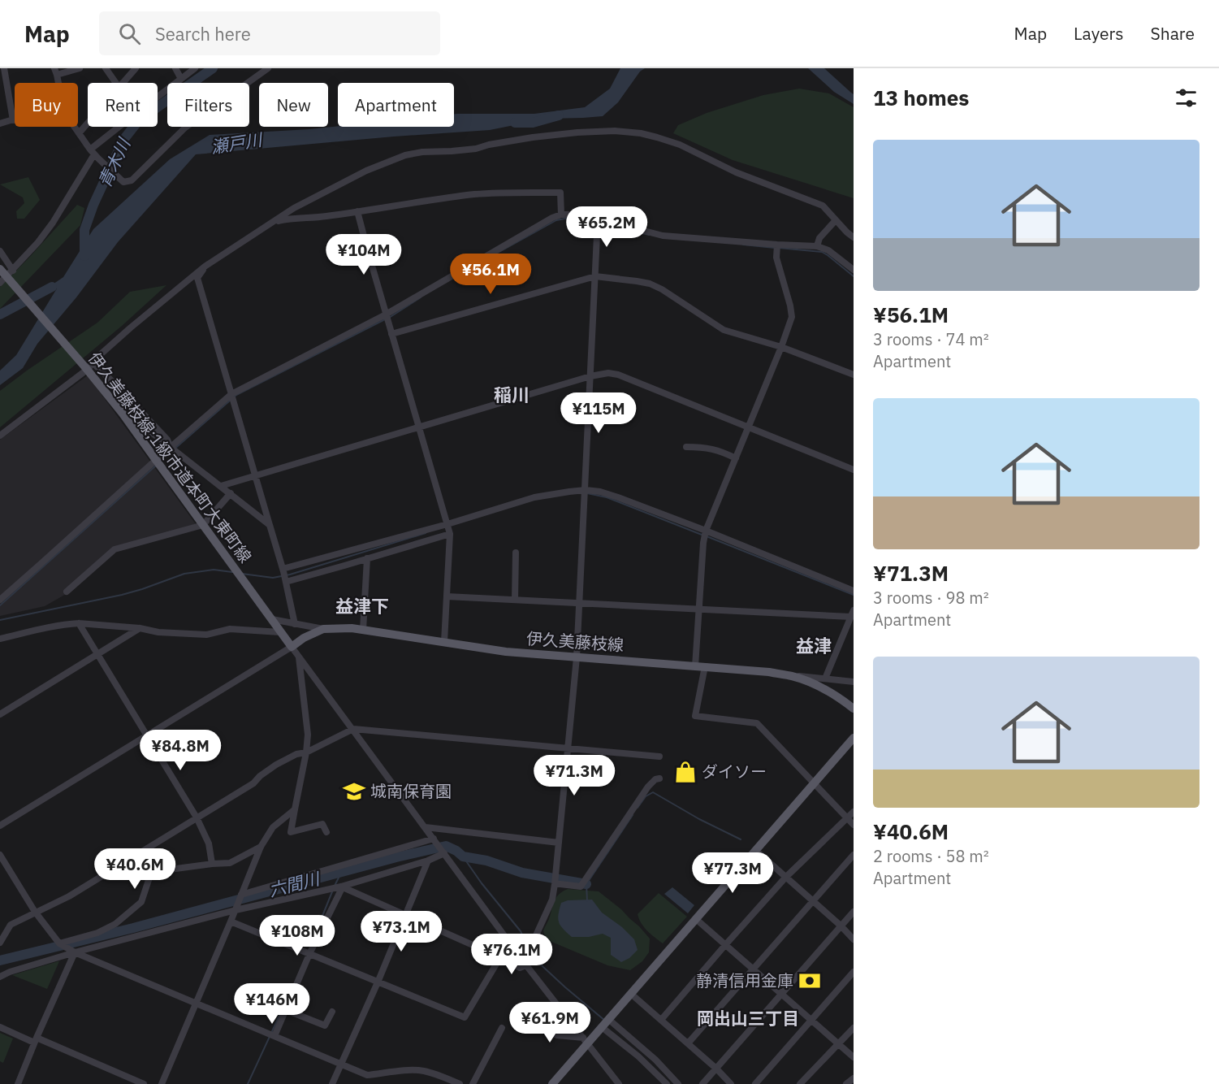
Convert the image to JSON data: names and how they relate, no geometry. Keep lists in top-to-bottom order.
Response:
{
  "streets": {
    "main road": ["伊久美藤枝線;1級市道本町大東町線", "伊久美藤枝線"]
  },
  "crossings": [
    ["伊久美藤枝線;1級市道本町大東町線", "伊久美藤枝線"]
  ],
  "districts": [
    "稲川",
    "益津下",
    "益津",
    "岡出山三丁目"
  ],
  "water": ["瀬戸川", "青木川", "六間川"],
  "places": {
    "shop": ["ダイソー"],
    "school or university": ["城南保育園"],
    "bank": ["静清信用金庫"]
  },
  "page": {
    "header": "Map",
    "search": "Search here",
    "nav": ["Map", "Layers", "Share"],
    "heading": "13 homes",
    "chip": [
      "Buy",
      "Rent",
      "Filters",
      "New",
      "Apartment"
    ],
    "list": [
      {
        "name": "¥56.1M",
        "note": "3 rooms · 74 m² · Apartment"
      },
      {
        "name": "¥71.3M",
        "note": "3 rooms · 98 m² · Apartment"
      },
      {
        "name": "¥40.6M",
        "note": "2 rooms · 58 m² · Apartment"
      }
    ],
    "price": [
      "¥65.2M",
      "¥104M",
      "¥56.1M",
      "¥115M",
      "¥84.8M",
      "¥71.3M",
      "¥40.6M",
      "¥77.3M",
      "¥73.1M",
      "¥108M",
      "¥76.1M",
      "¥146M",
      "¥61.9M"
    ]
  }
}
